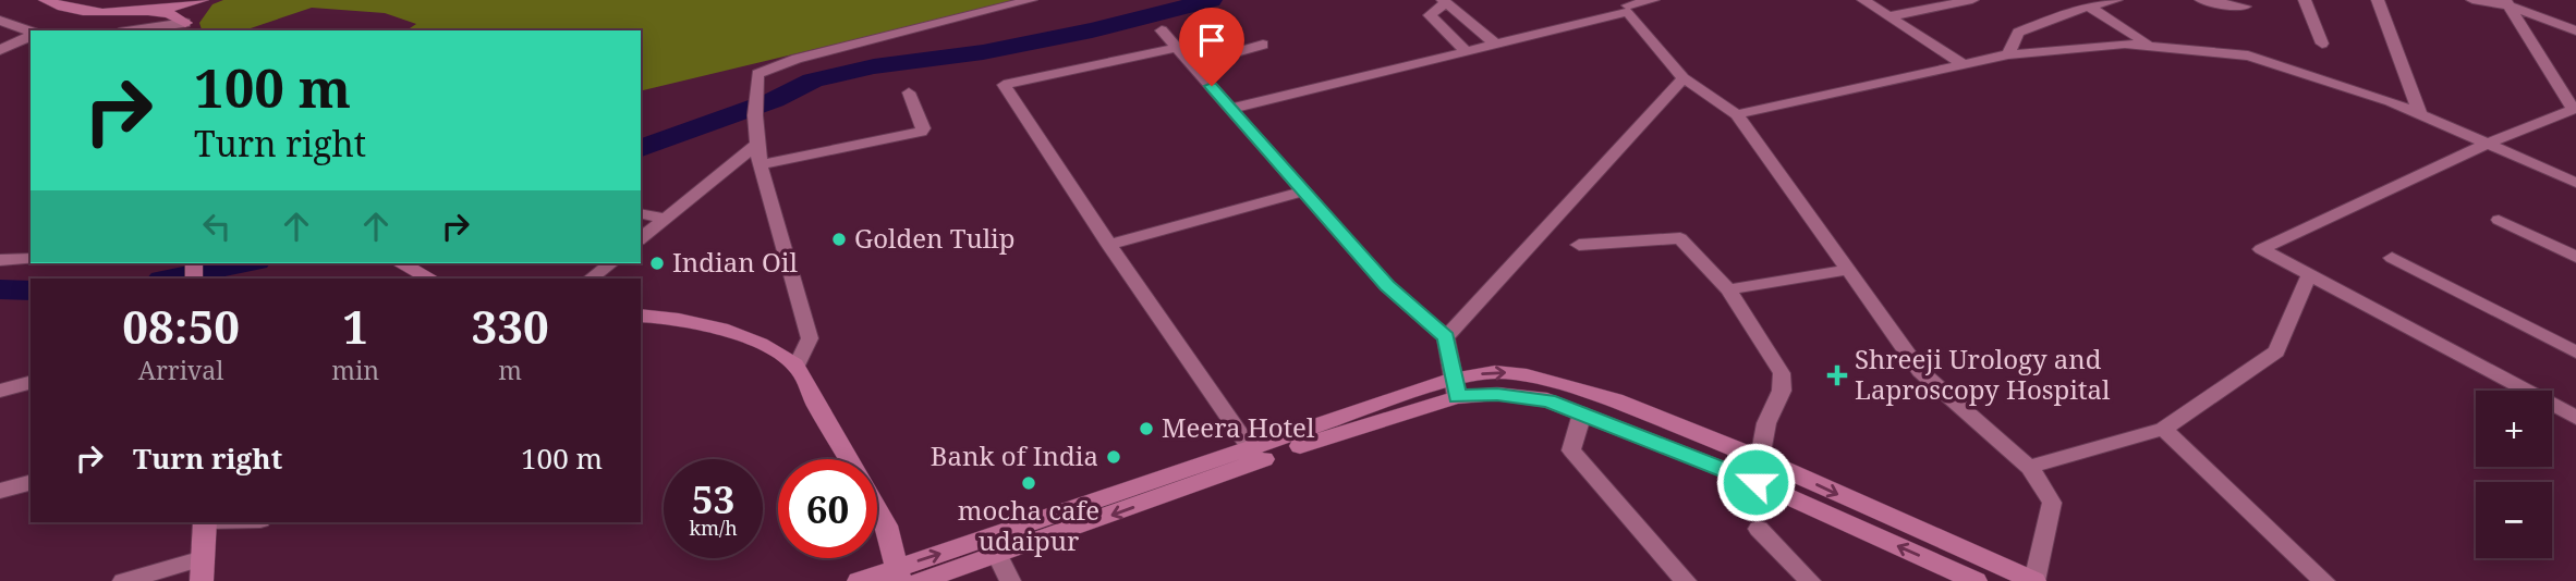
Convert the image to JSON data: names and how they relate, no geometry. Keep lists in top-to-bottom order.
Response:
{
  "places": {
    "other": [
      "Golden Tulip",
      "Indian Oil",
      "Meera Hotel",
      "Bank of India",
      "mocha cafe udaipur"
    ],
    "health": ["Shreeji Urology and Laproscopy Hospital"]
  },
  "page": {
    "turn": ["100 m", "Turn right"],
    "eta": [
      "08:50",
      "Arrival",
      "1",
      "min",
      "330",
      "m"
    ],
    "map_buttons": ["+", "−"],
    "list": [
      {
        "name": "Turn right",
        "value": "100 m"
      }
    ],
    "speed": "53 km/h",
    "limit": "60"
  }
}
